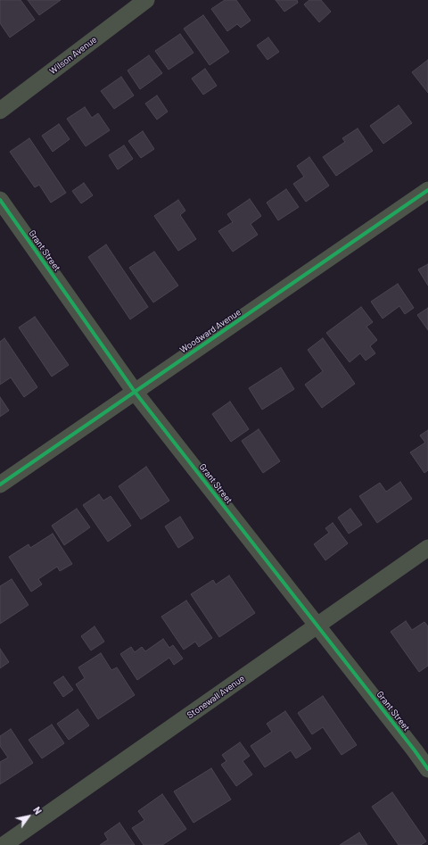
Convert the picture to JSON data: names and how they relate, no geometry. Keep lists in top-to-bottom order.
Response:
{
  "streets": {
    "street": [
      "Wilson Avenue",
      "Grant Street",
      "Woodward Avenue",
      "Stonewall Avenue"
    ]
  },
  "crossings": [
    ["Grant Street", "Woodward Avenue"],
    ["Grant Street", "Stonewall Avenue"]
  ],
  "north": "top right"
}
